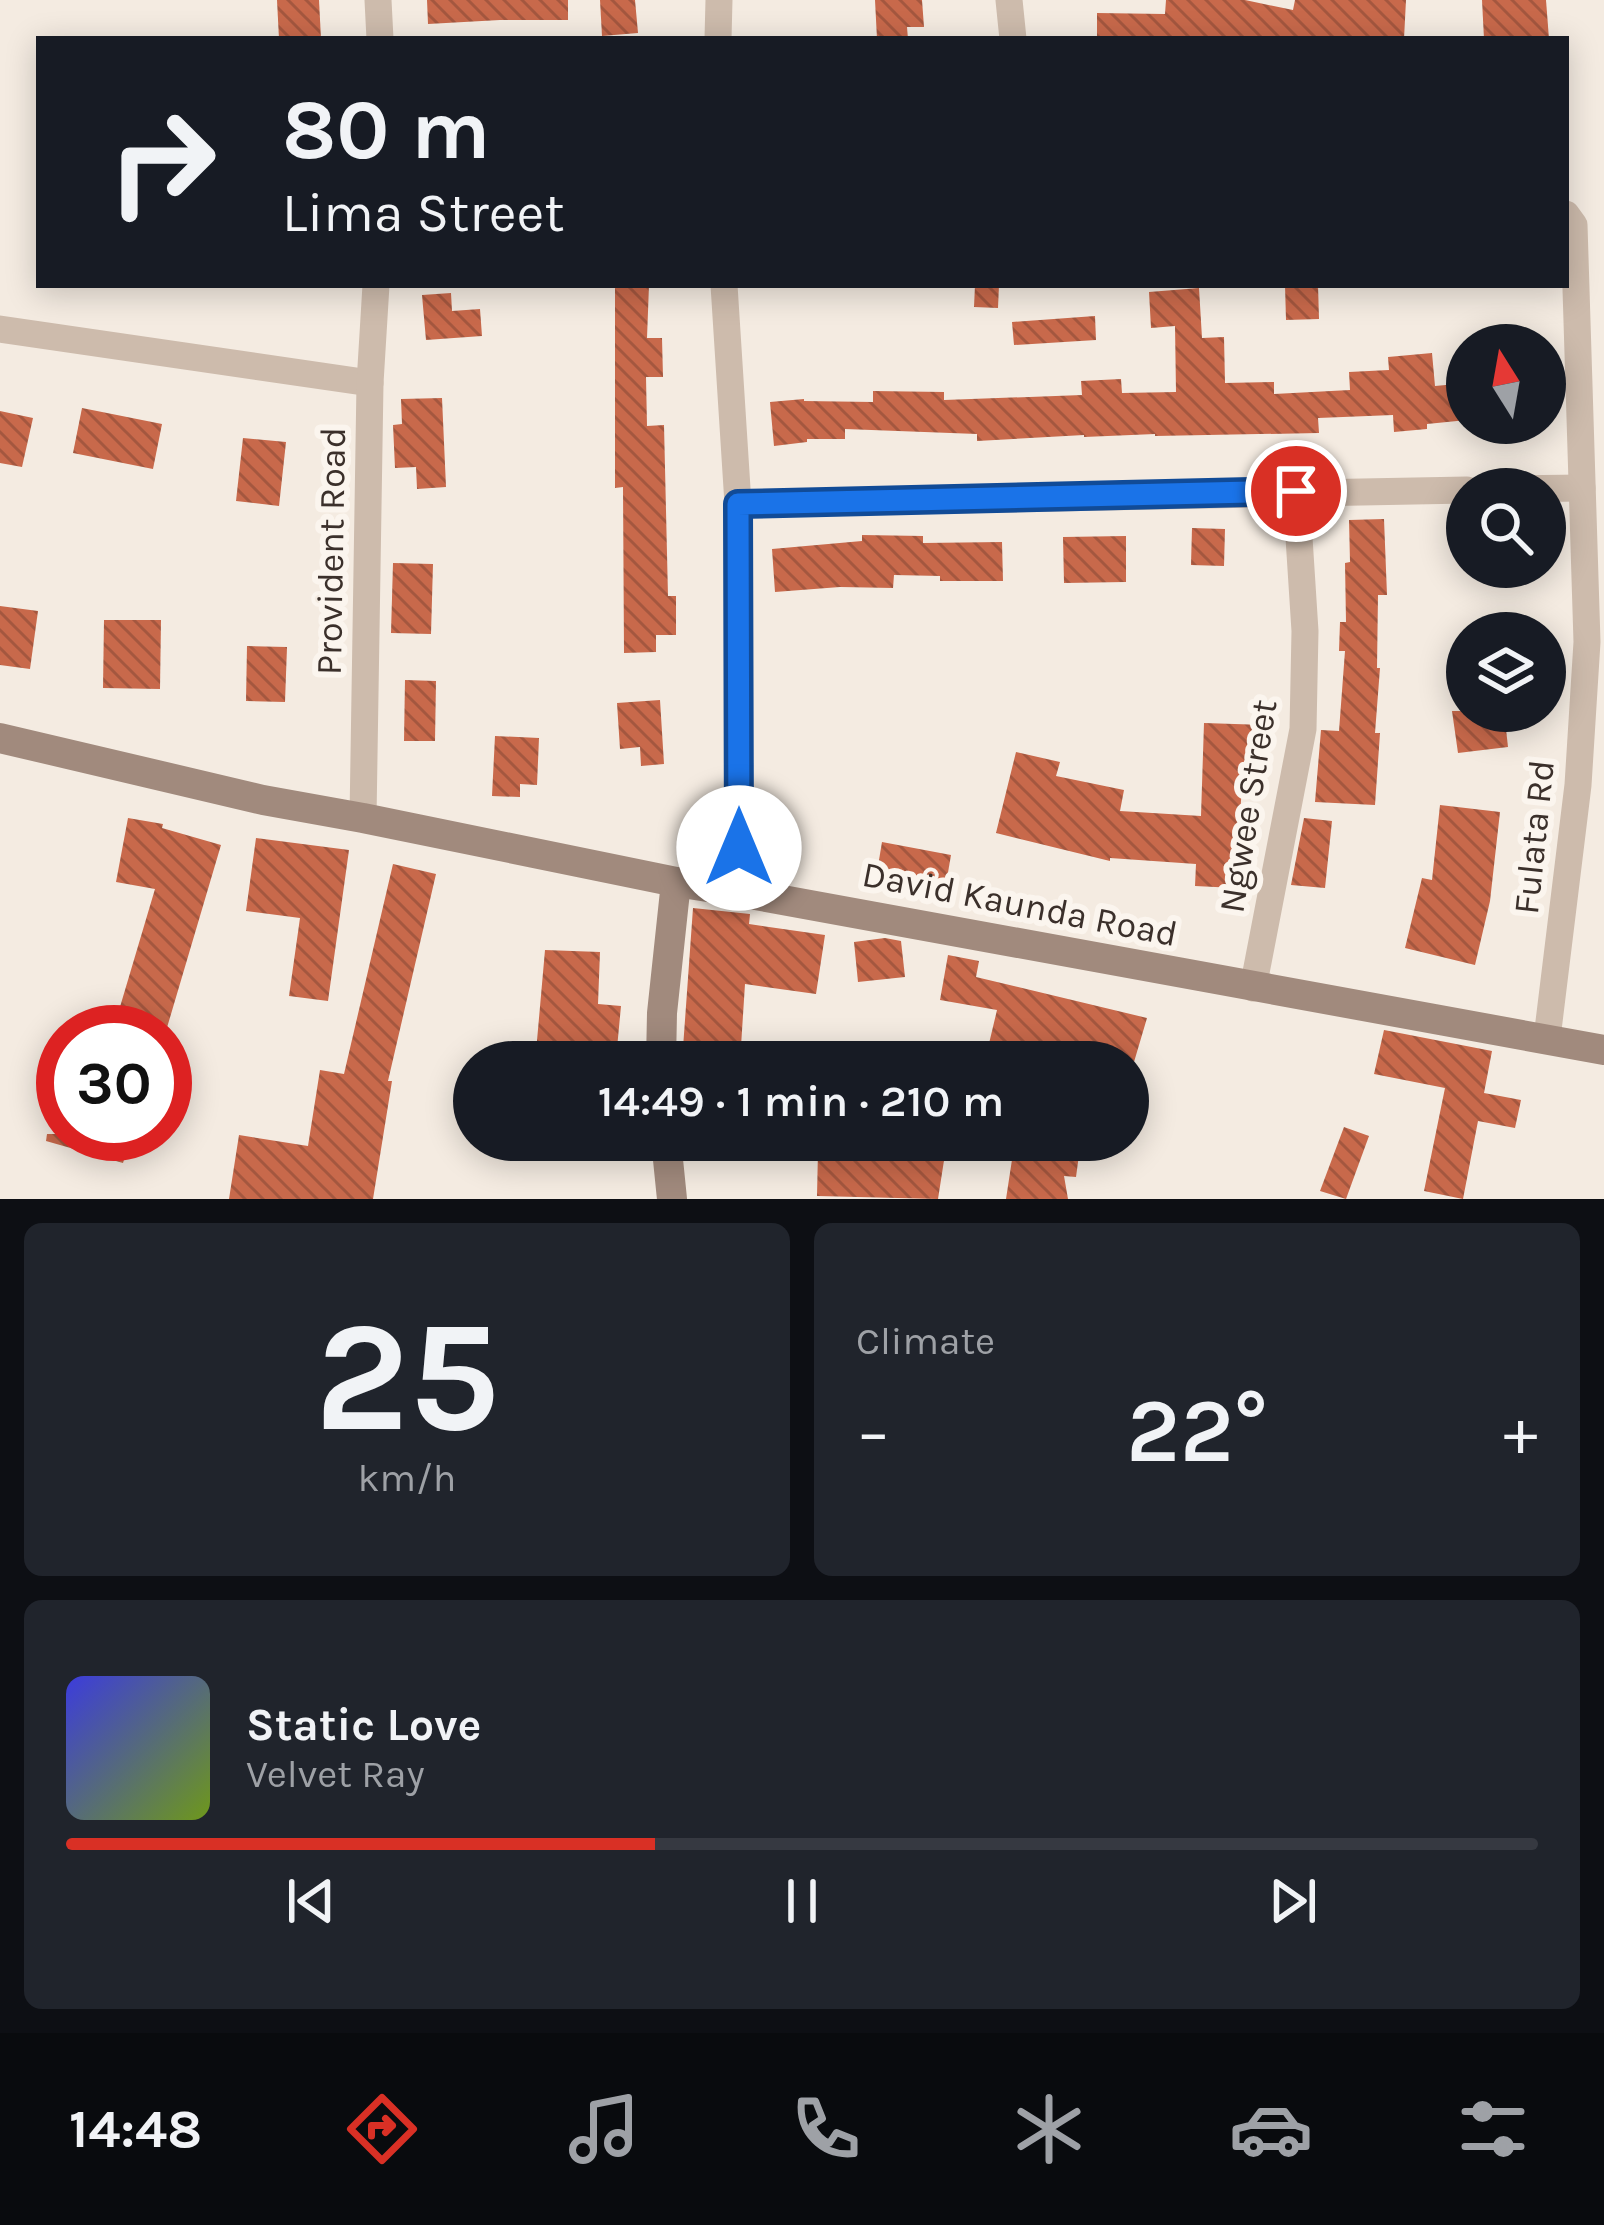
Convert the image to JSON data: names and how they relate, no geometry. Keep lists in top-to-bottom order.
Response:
{
  "streets": {
    "street": [
      "Provident Road",
      "Ngwee Street",
      "Fulata Rd",
      "David Kaunda Road"
    ]
  },
  "crossings": [
    ["Provident Road", "David Kaunda Road"],
    ["Ngwee Street", "David Kaunda Road"],
    ["Fulata Rd", "David Kaunda Road"]
  ],
  "north": "top",
  "page": {
    "turn": ["80 m", "Lima Street"],
    "limit": "30",
    "trip": "14:49 · 1 min · 210 m",
    "tile": [
      ["25", "km/h"],
      "Climate"
    ],
    "heat": ["−", "22°", "+"],
    "song": ["Static Love", "Velvet Ray"],
    "tabs": "14:48"
  }
}
